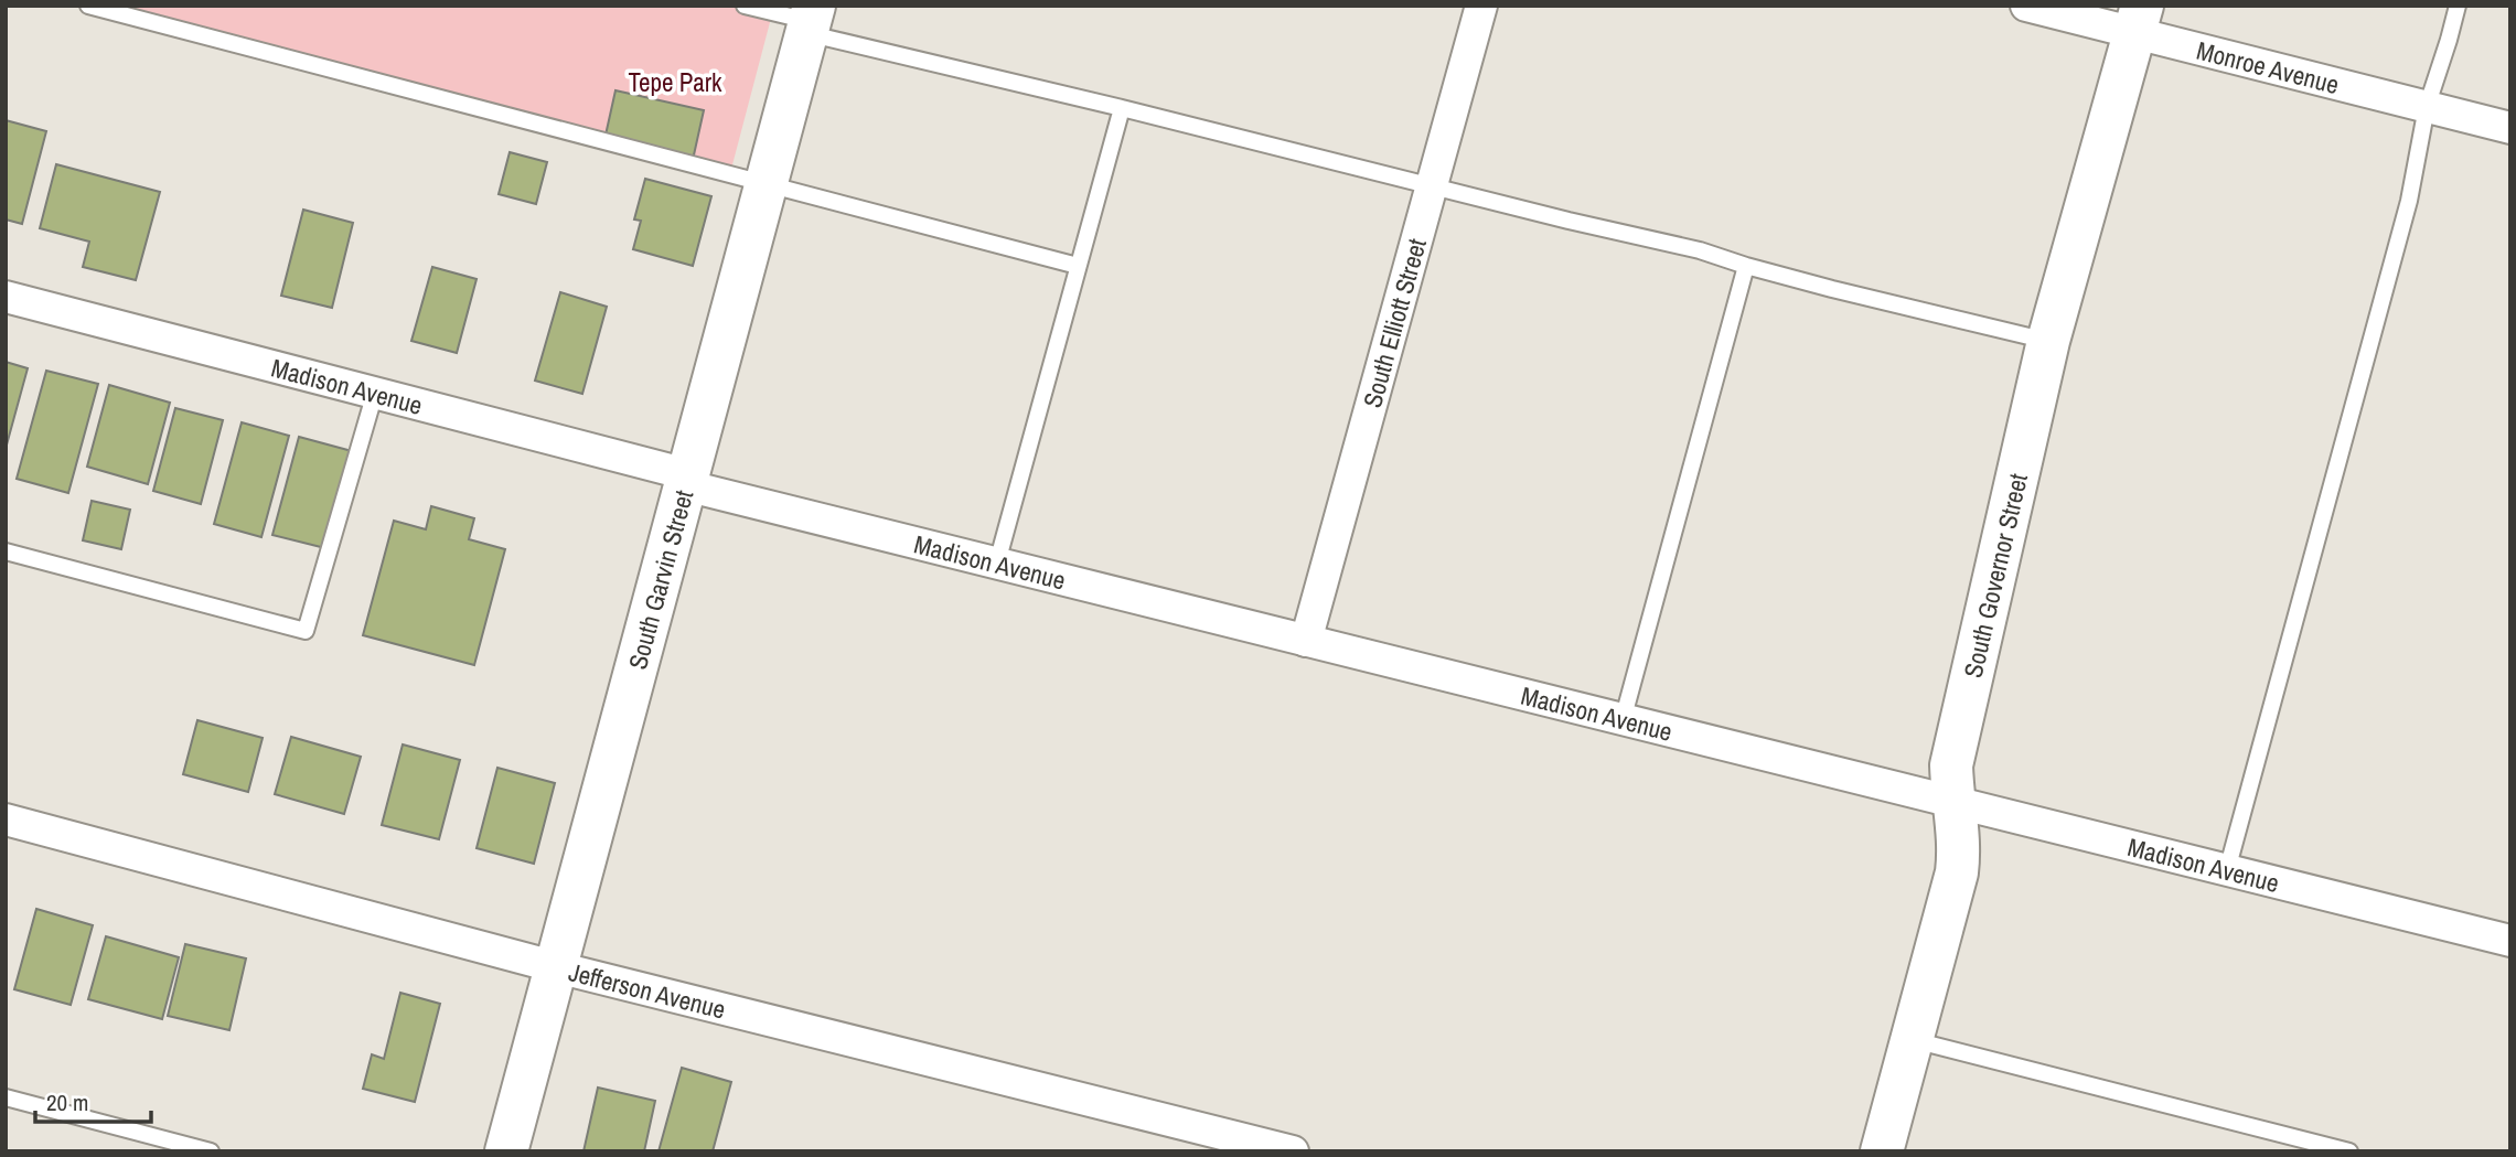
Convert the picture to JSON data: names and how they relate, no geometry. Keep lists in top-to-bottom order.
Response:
{
  "streets": {
    "street": [
      "Monroe Avenue",
      "South Elliott Street",
      "Madison Avenue",
      "South Governor Street",
      "South Garvin Street",
      "Jefferson Avenue"
    ]
  },
  "crossings": [
    ["Monroe Avenue", "South Governor Street"],
    ["South Elliott Street", "Madison Avenue"],
    ["Madison Avenue", "South Governor Street"],
    ["Madison Avenue", "South Garvin Street"],
    ["South Garvin Street", "Jefferson Avenue"]
  ],
  "parks": ["Tepe Park"],
  "scale_bar": "20 m"
}
